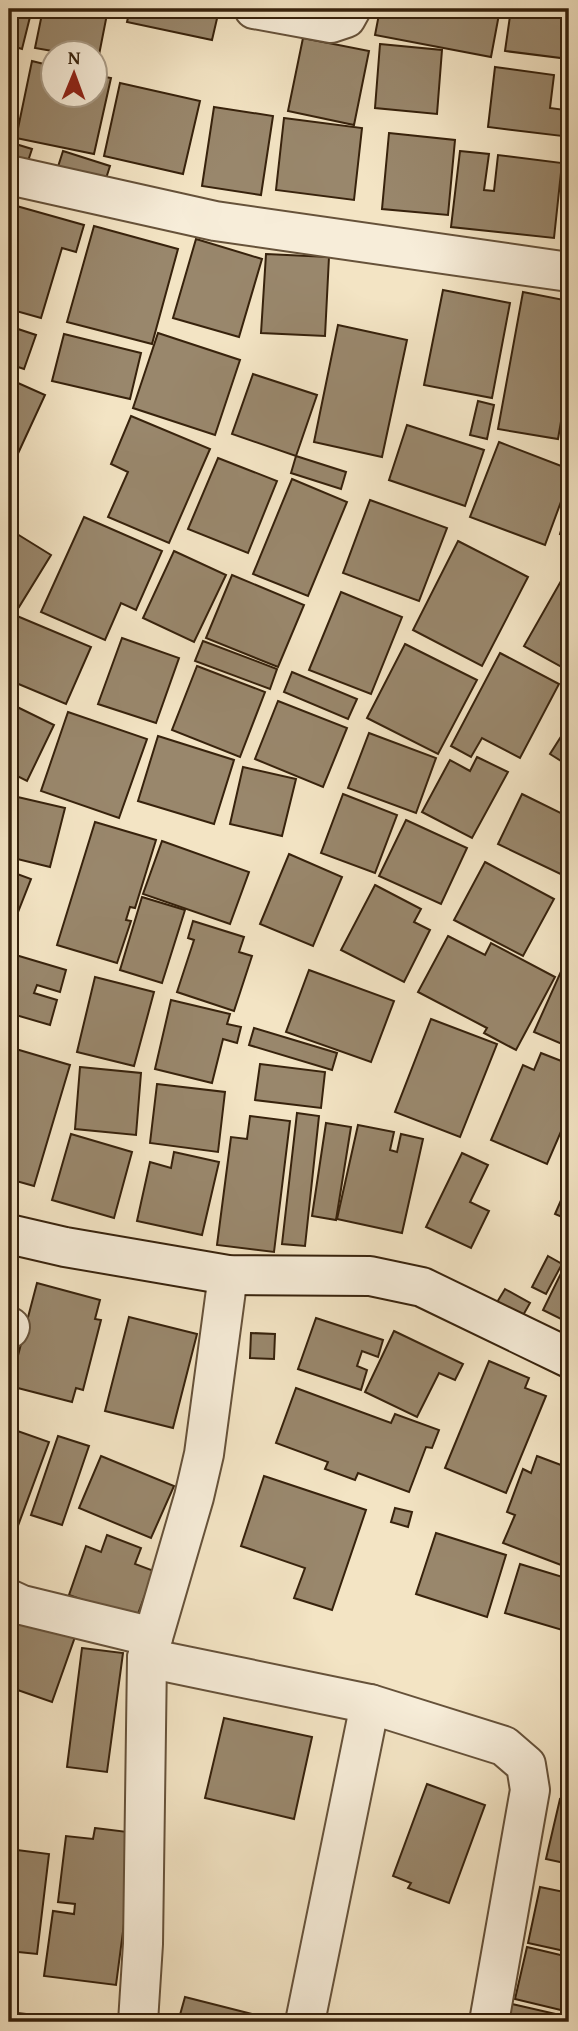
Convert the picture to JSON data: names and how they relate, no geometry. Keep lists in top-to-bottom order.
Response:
{
  "north": "top"
}
